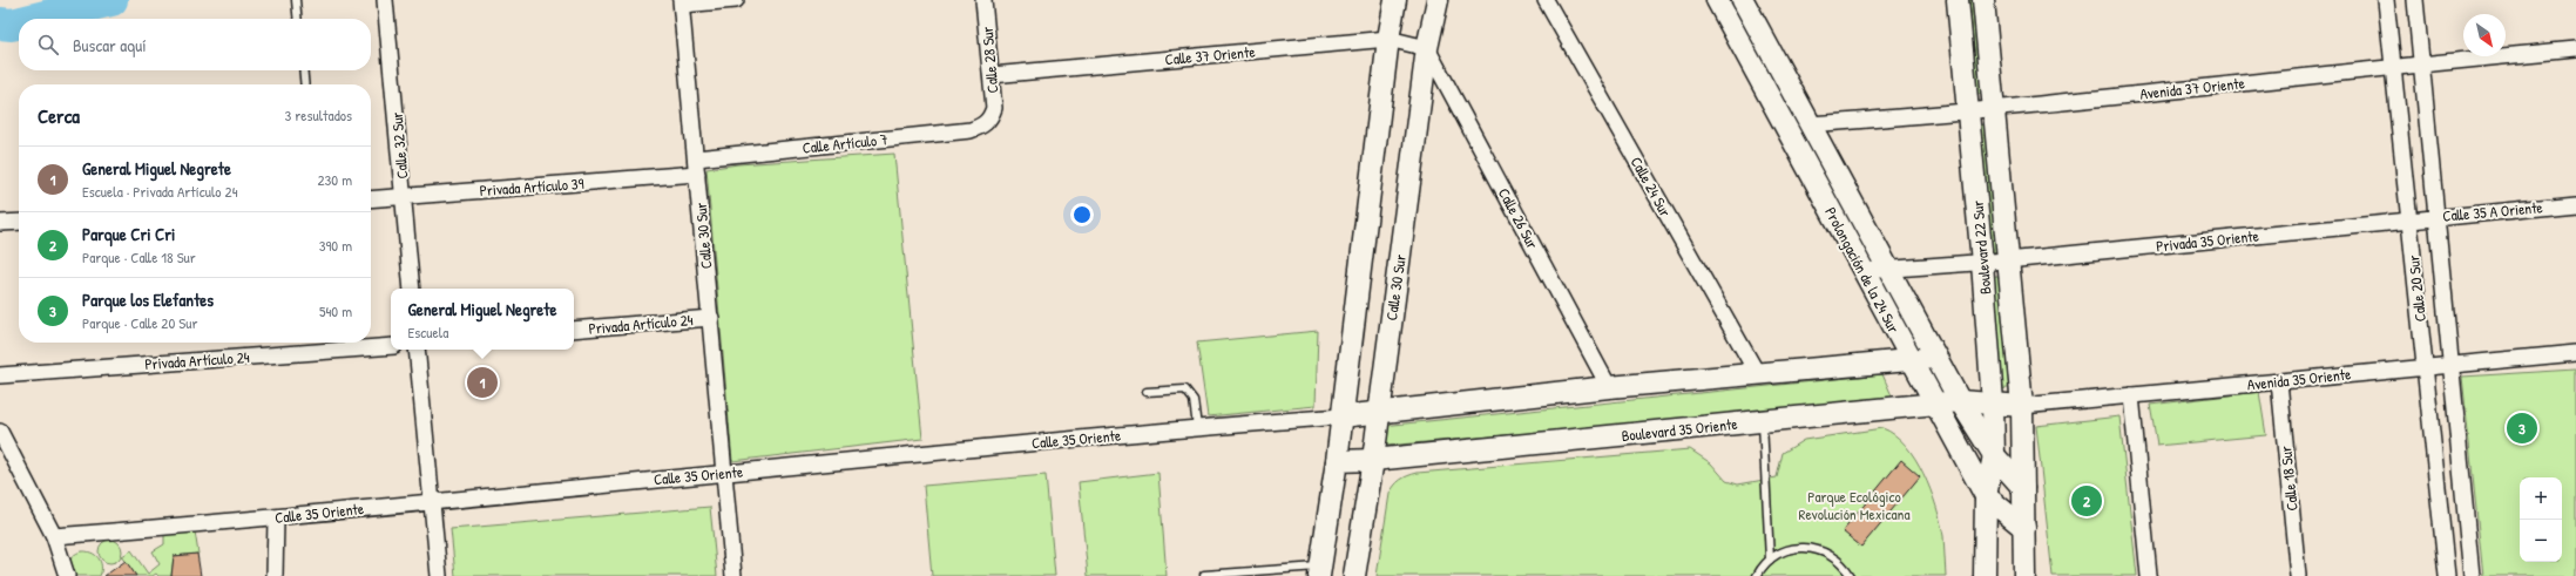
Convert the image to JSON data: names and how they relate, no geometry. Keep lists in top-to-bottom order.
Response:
{
  "streets": {
    "main road": [
      "Calle 30 Sur",
      "Boulevard 22 Sur",
      "Prolongación de la 24 Sur",
      "Boulevard 35 Oriente"
    ],
    "street": [
      "Calle 37 Oriente",
      "Calle 28 Sur",
      "Avenida 37 Oriente",
      "Calle Artículo 7",
      "Calle 32 Sur",
      "Privada Artículo 39",
      "Calle 24 Sur",
      "Calle 35 A Oriente",
      "Calle 26 Sur",
      "Privada 35 Oriente",
      "Calle 20 Sur",
      "Privada Artículo 24",
      "Avenida 35 Oriente",
      "Calle 35 Oriente",
      "Calle 18 Sur"
    ]
  },
  "crossings": [
    ["Calle 37 Oriente", "Calle 28 Sur"],
    ["Calle 37 Oriente", "Calle 26 Sur"],
    ["Calle 37 Oriente", "Calle 30 Sur"],
    ["Calle 28 Sur", "Calle Artículo 7"],
    ["Avenida 37 Oriente", "Boulevard 22 Sur"],
    ["Avenida 37 Oriente", "Prolongación de la 24 Sur"],
    ["Avenida 37 Oriente", "Calle 20 Sur"],
    ["Calle Artículo 7", "Calle 30 Sur"],
    ["Calle 32 Sur", "Privada Artículo 39"],
    ["Privada Artículo 39", "Calle 30 Sur"],
    ["Calle 35 A Oriente", "Privada 35 Oriente"],
    ["Calle 35 A Oriente", "Calle 20 Sur"],
    ["Calle 26 Sur", "Calle 30 Sur"],
    ["Calle 30 Sur", "Privada Artículo 24"],
    ["Calle 30 Sur", "Boulevard 35 Oriente"],
    ["Calle 30 Sur", "Calle 35 Oriente"],
    ["Privada 35 Oriente", "Boulevard 22 Sur"],
    ["Privada 35 Oriente", "Calle 20 Sur"],
    ["Boulevard 22 Sur", "Prolongación de la 24 Sur"],
    ["Boulevard 22 Sur", "Avenida 35 Oriente"],
    ["Boulevard 22 Sur", "Boulevard 35 Oriente"],
    ["Prolongación de la 24 Sur", "Boulevard 35 Oriente"],
    ["Calle 20 Sur", "Avenida 35 Oriente"],
    ["Avenida 35 Oriente", "Boulevard 35 Oriente"],
    ["Avenida 35 Oriente", "Calle 18 Sur"]
  ],
  "parks": ["Parque Ecológico Revolución Mexicana"],
  "north": "bottom right",
  "page": {
    "search": "Buscar aquí",
    "heading": ["Cerca", "3 resultados"],
    "list": [
      {
        "mark": "1",
        "name": "General Miguel Negrete",
        "note": "Escuela · Privada Artículo 24",
        "value": "230 m"
      },
      {
        "mark": "2",
        "name": "Parque Cri Cri",
        "note": "Parque · Calle 18 Sur",
        "value": "390 m"
      },
      {
        "mark": "3",
        "name": "Parque los Elefantes",
        "note": "Parque · Calle 20 Sur",
        "value": "540 m"
      }
    ],
    "popup": ["General Miguel Negrete", "Escuela"],
    "pins": ["1", "3", "2"],
    "map_buttons": ["+", "−"]
  }
}
